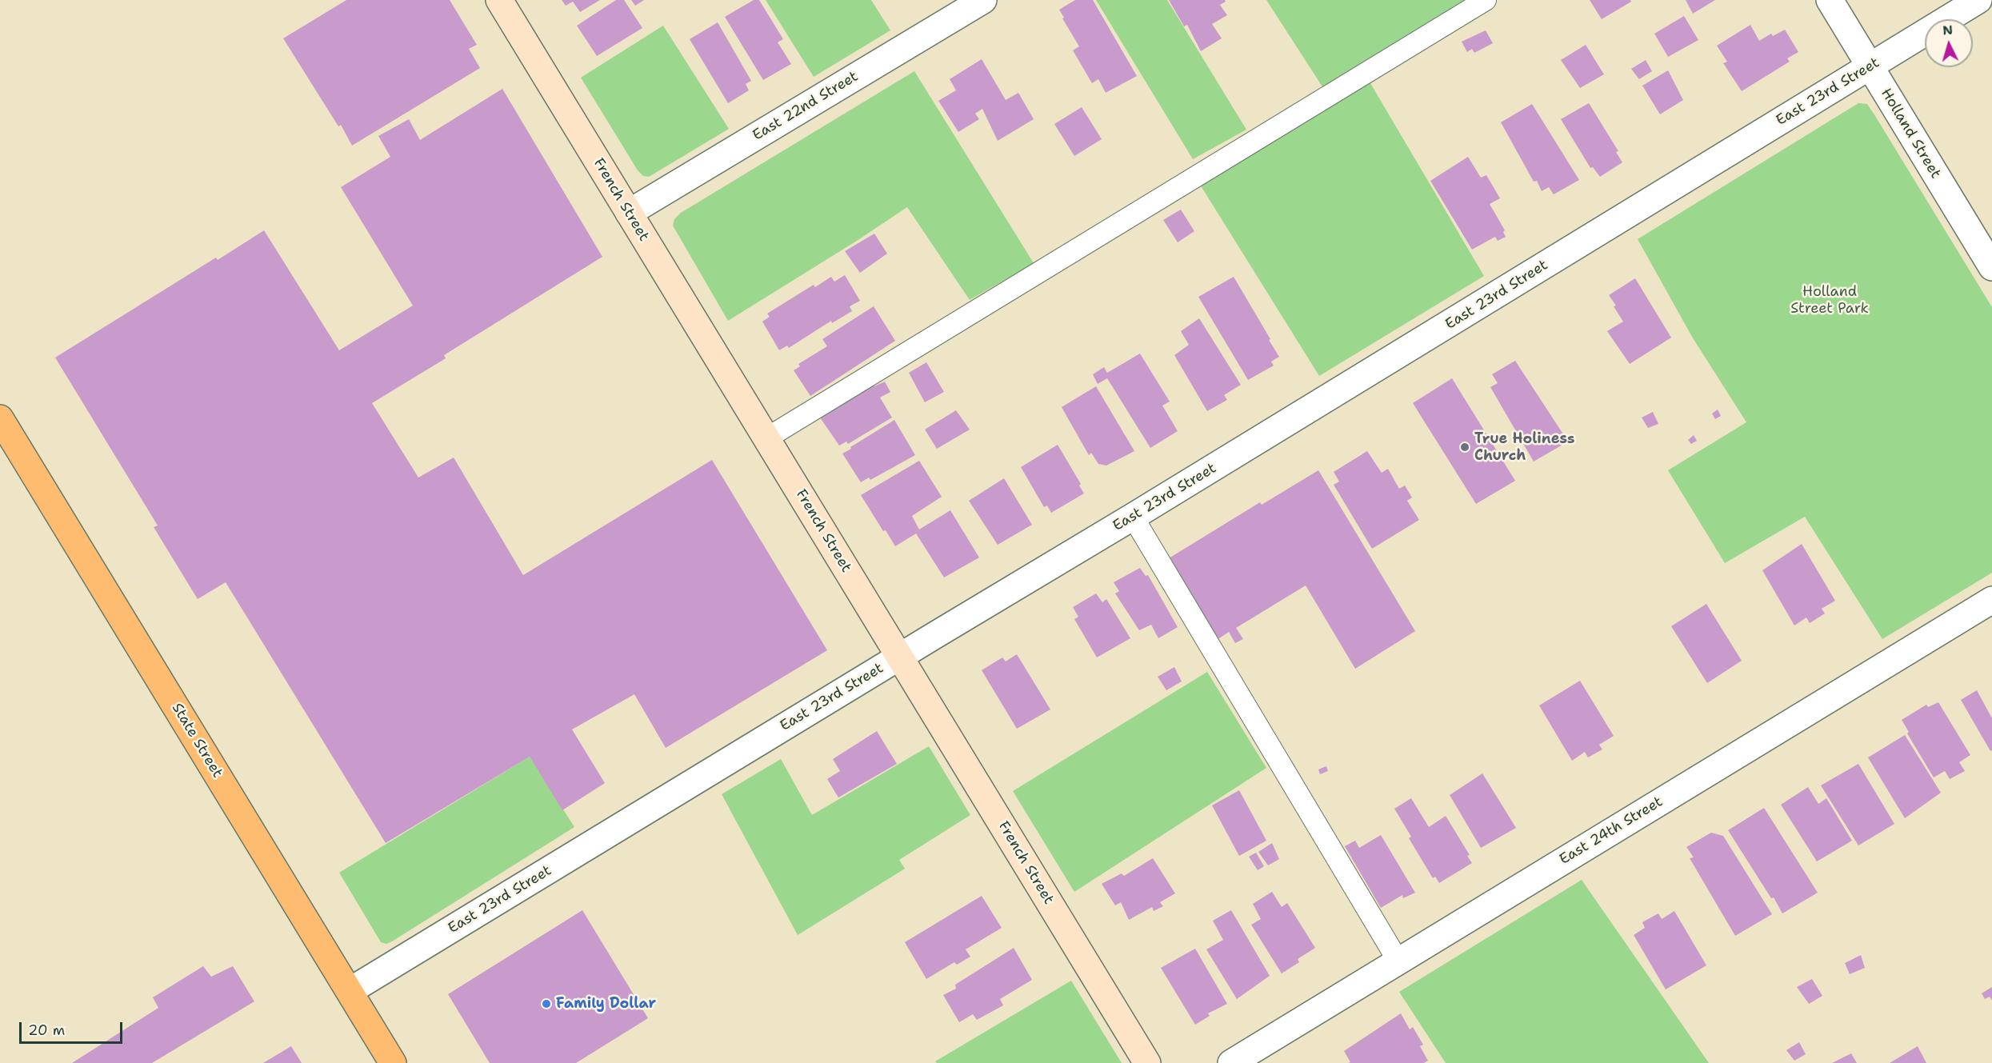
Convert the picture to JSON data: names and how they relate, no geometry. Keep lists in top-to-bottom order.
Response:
{
  "streets": {
    "main road": ["French Street", "State Street"],
    "street": [
      "East 23rd Street",
      "East 22nd Street",
      "Holland Street",
      "East 24th Street"
    ]
  },
  "crossings": [
    ["East 23rd Street", "Holland Street"],
    ["East 23rd Street", "French Street"],
    ["East 23rd Street", "State Street"],
    ["East 22nd Street", "French Street"]
  ],
  "parks": ["Holland Street Park"],
  "places": ["True Holiness Church", "Family Dollar"],
  "scale_bar": "20 m",
  "north": "top"
}
